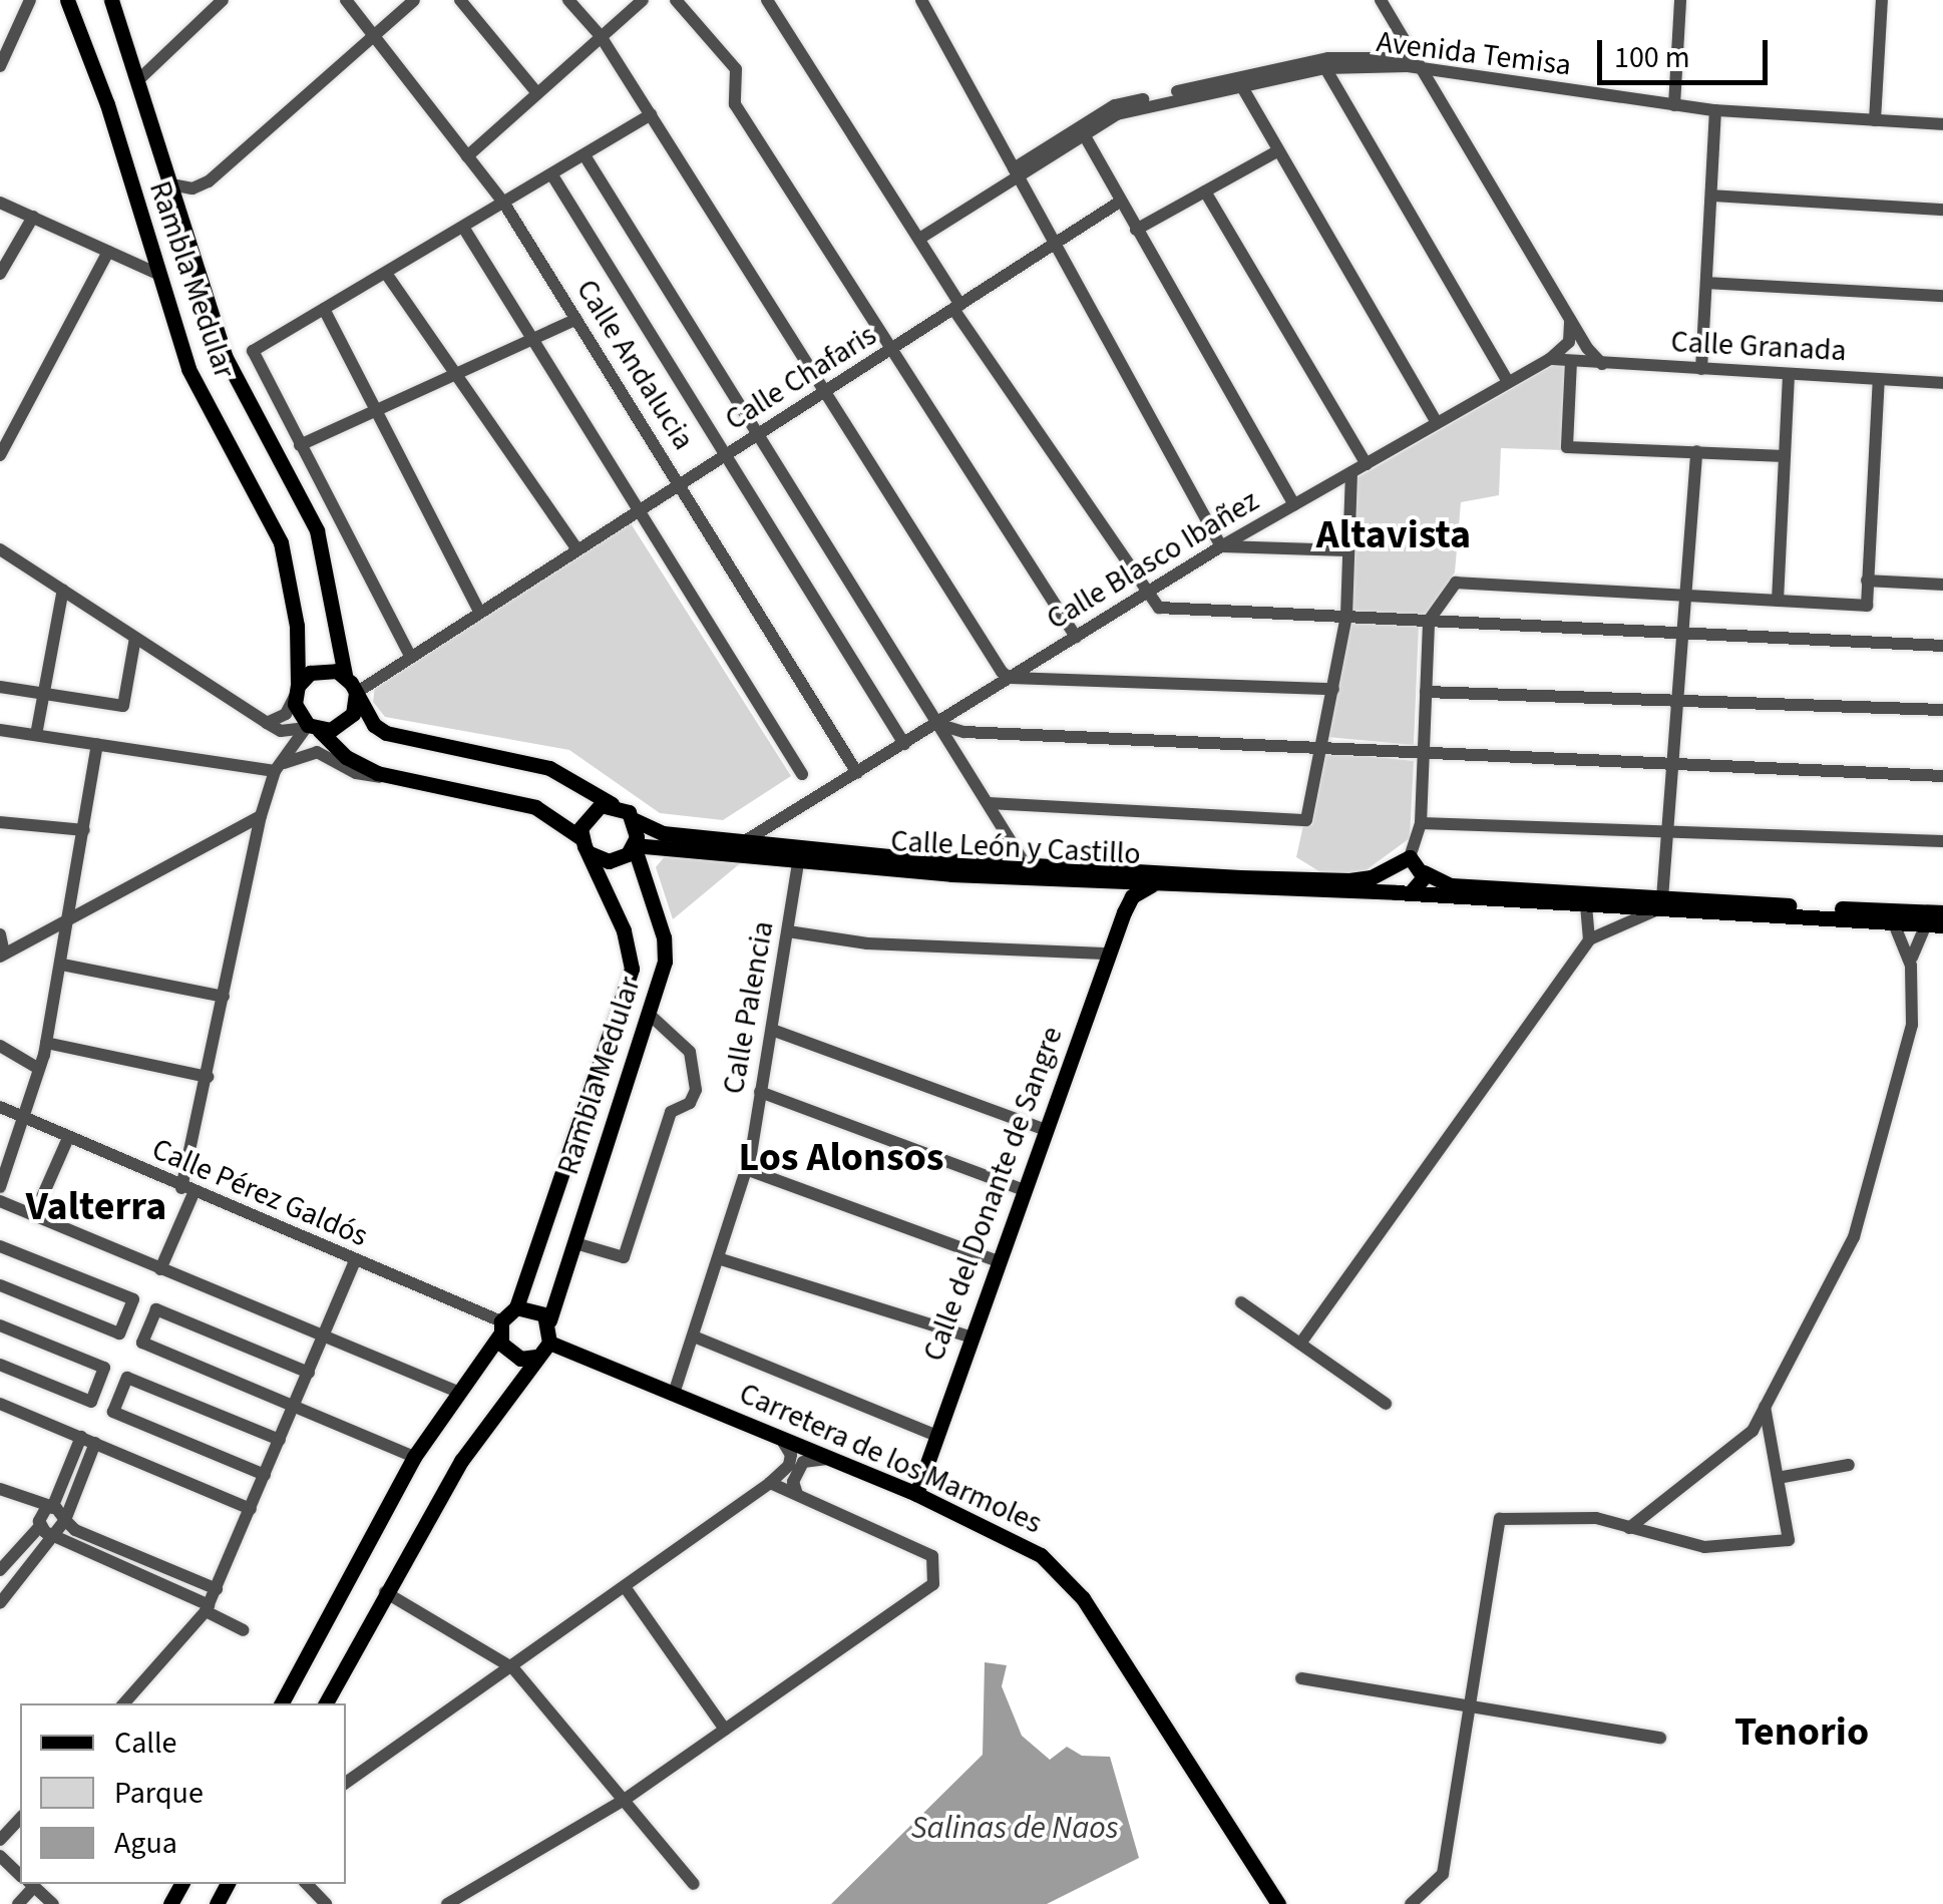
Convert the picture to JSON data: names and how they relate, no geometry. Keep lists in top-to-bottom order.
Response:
{
  "streets": {
    "main road": [
      "Rambla Medular",
      "Calle León y Castillo",
      "Calle del Donante de Sangre",
      "Carretera de los Marmoles"
    ],
    "street": [
      "Avenida Temisa",
      "Calle Granada",
      "Calle Andalucia",
      "Calle Chafaris",
      "Calle Blasco Ibañez",
      "Calle Palencia",
      "Calle Pérez Galdós"
    ]
  },
  "crossings": [
    ["Rambla Medular", "Calle Chafaris"],
    ["Rambla Medular", "Calle León y Castillo"],
    ["Rambla Medular", "Calle Pérez Galdós"],
    ["Rambla Medular", "Carretera de los Marmoles"],
    ["Calle Granada", "Calle Blasco Ibañez"],
    ["Calle Andalucia", "Calle Chafaris"],
    ["Calle Andalucia", "Calle Blasco Ibañez"],
    ["Calle Blasco Ibañez", "Calle León y Castillo"],
    ["Calle León y Castillo", "Calle Palencia"],
    ["Calle León y Castillo", "Calle del Donante de Sangre"],
    ["Calle Palencia", "Carretera de los Marmoles"],
    ["Calle Pérez Galdós", "Carretera de los Marmoles"],
    ["Calle del Donante de Sangre", "Carretera de los Marmoles"]
  ],
  "districts": [
    "Altavista",
    "Los Alonsos",
    "Valterra",
    "Tenorio"
  ],
  "water": ["Salinas de Naos"],
  "legend": ["Calle", "Parque", "Agua"],
  "scale_bar": "100 m"
}
